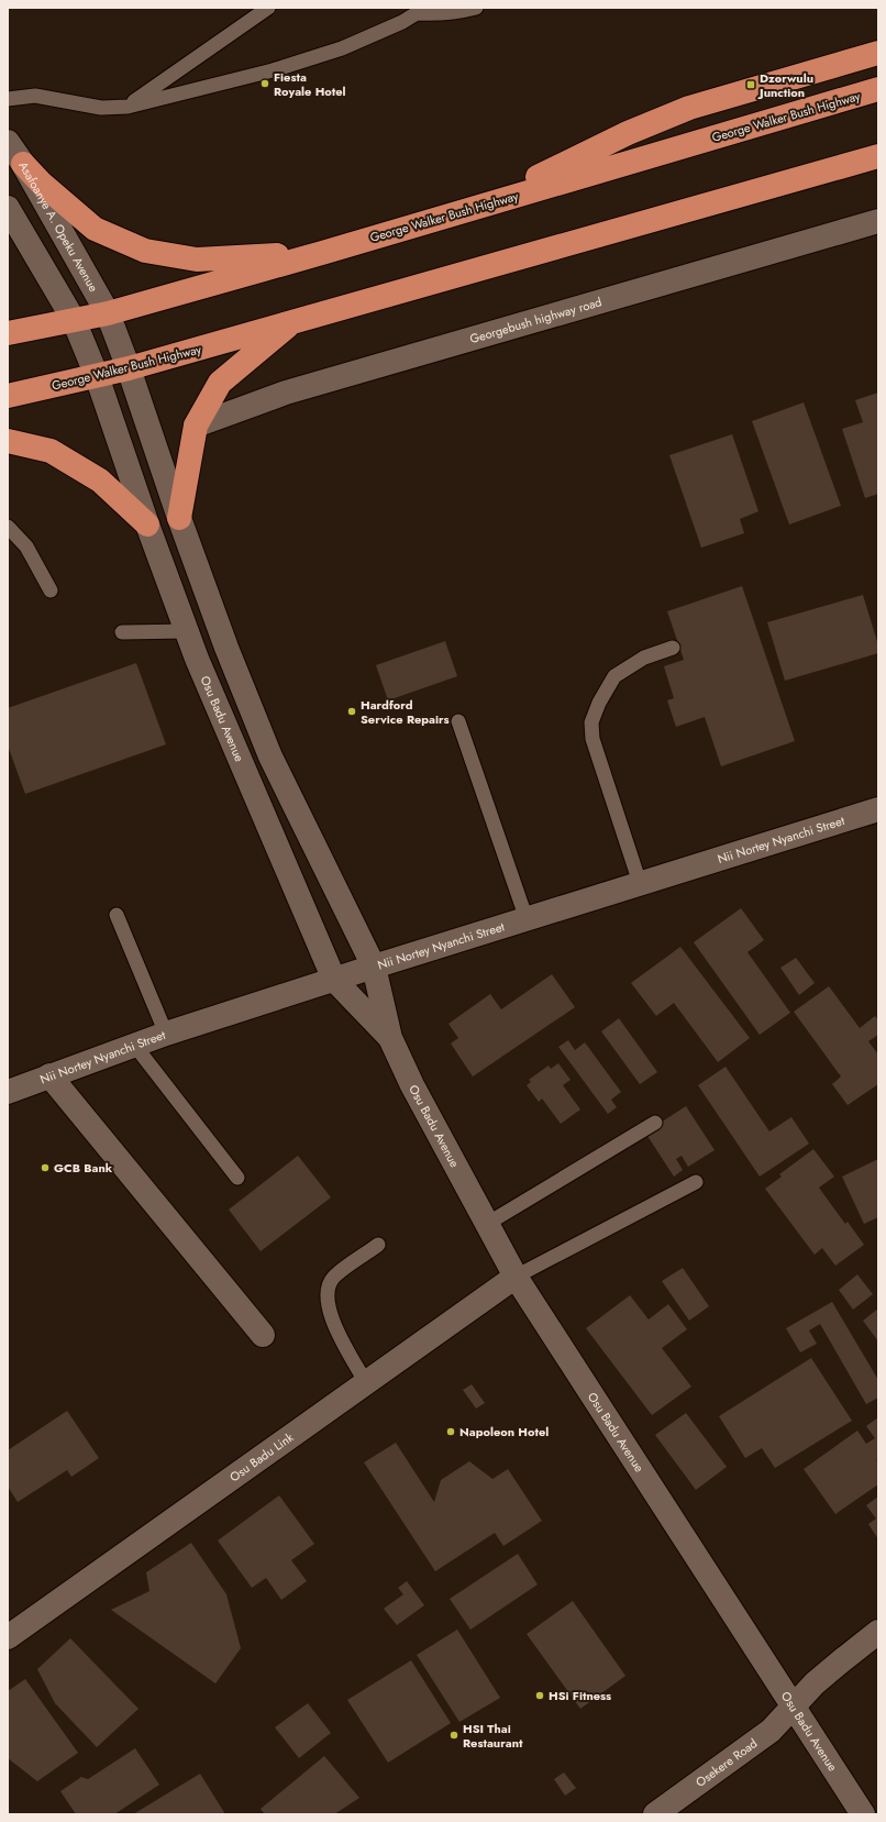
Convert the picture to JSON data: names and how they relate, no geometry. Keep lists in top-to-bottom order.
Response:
{
  "streets": {
    "highway": ["George Walker Bush Highway"],
    "street": [
      "Asafoanye A. Opeku Avenue",
      "Georgebush highway road",
      "Osu Badu Avenue",
      "Nii Nortey Nyanchi Street",
      "Osu Badu Link",
      "Osekere Road"
    ]
  },
  "crossings": [
    ["George Walker Bush Highway", "Asafoanye A. Opeku Avenue"],
    ["George Walker Bush Highway", "Osu Badu Avenue"],
    ["Asafoanye A. Opeku Avenue", "Osu Badu Avenue"],
    ["Osu Badu Avenue", "Nii Nortey Nyanchi Street"],
    ["Osu Badu Avenue", "Osu Badu Link"],
    ["Osu Badu Avenue", "Osekere Road"]
  ],
  "places": {
    "other": [
      "Fiesta Royale Hotel",
      "Hardford Service Repairs",
      "GCB Bank",
      "Napoleon Hotel",
      "HSi Fitness",
      "HSI Thai Restaurant"
    ],
    "transit": ["Dzorwulu Junction"]
  }
}
